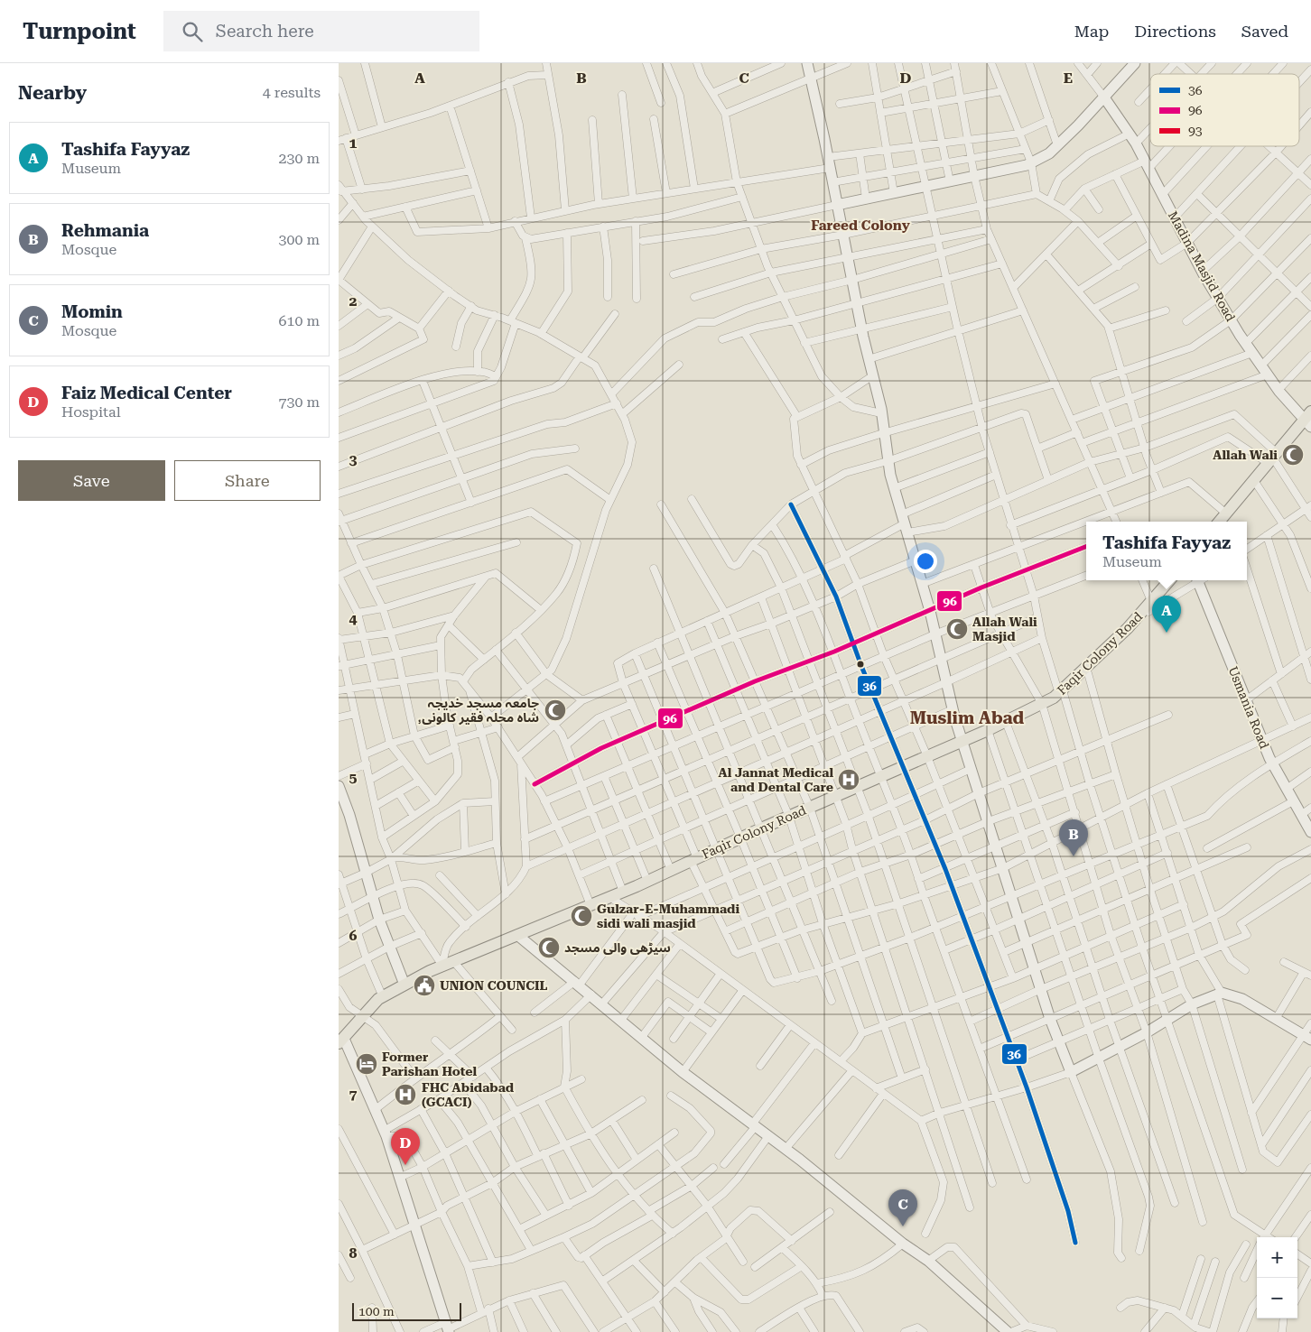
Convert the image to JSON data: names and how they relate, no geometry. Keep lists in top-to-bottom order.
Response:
{
  "streets": {
    "main road": ["Madina Masjid Road", "Faqir Colony Road", "Usmania Road"]
  },
  "districts": ["Fareed Colony", "Muslim Abad"],
  "places": {
    "mosque": [
      "Allah Wali",
      "Allah Wali Masjid",
      "جامعہ مسجد خدیجہ ,شاہ محلہ فقیر کالونی",
      "Gulzar-E-Muhammadi sidi wali masjid",
      "سیڑھی والی مسجد"
    ],
    "hospital": ["Al Jannat Medical and Dental Care", "FHC Abidabad (GCACI)"],
    "public building": ["UNION COUNCIL"],
    "hotel": ["Former Parishan Hotel"]
  },
  "lines": ["transit line 36", "transit line 96"],
  "legend": ["36", "96", "93"],
  "scale_bar": "100 m",
  "page": {
    "header": "Turnpoint",
    "search": "Search here",
    "nav": ["Map", "Directions", "Saved"],
    "heading": ["Nearby", "4 results"],
    "list": [
      {
        "mark": "A",
        "name": "Tashifa Fayyaz",
        "note": "Museum",
        "value": "230 m"
      },
      {
        "mark": "B",
        "name": "Rehmania",
        "note": "Mosque",
        "value": "300 m"
      },
      {
        "mark": "C",
        "name": "Momin",
        "note": "Mosque",
        "value": "610 m"
      },
      {
        "mark": "D",
        "name": "Faiz Medical Center",
        "note": "Hospital",
        "value": "730 m"
      }
    ],
    "buttons": ["Save", "Share"],
    "popup": ["Tashifa Fayyaz", "Museum"],
    "pins": [
      "A",
      "B",
      "D",
      "C"
    ],
    "map_buttons": ["+", "−"],
    "scale": "100 m"
  },
  "grid": {
    "columns": [
      "A",
      "B",
      "C",
      "D",
      "E"
    ],
    "rows": [
      "1",
      "2",
      "3",
      "4",
      "5",
      "6",
      "7",
      "8"
    ]
  }
}
